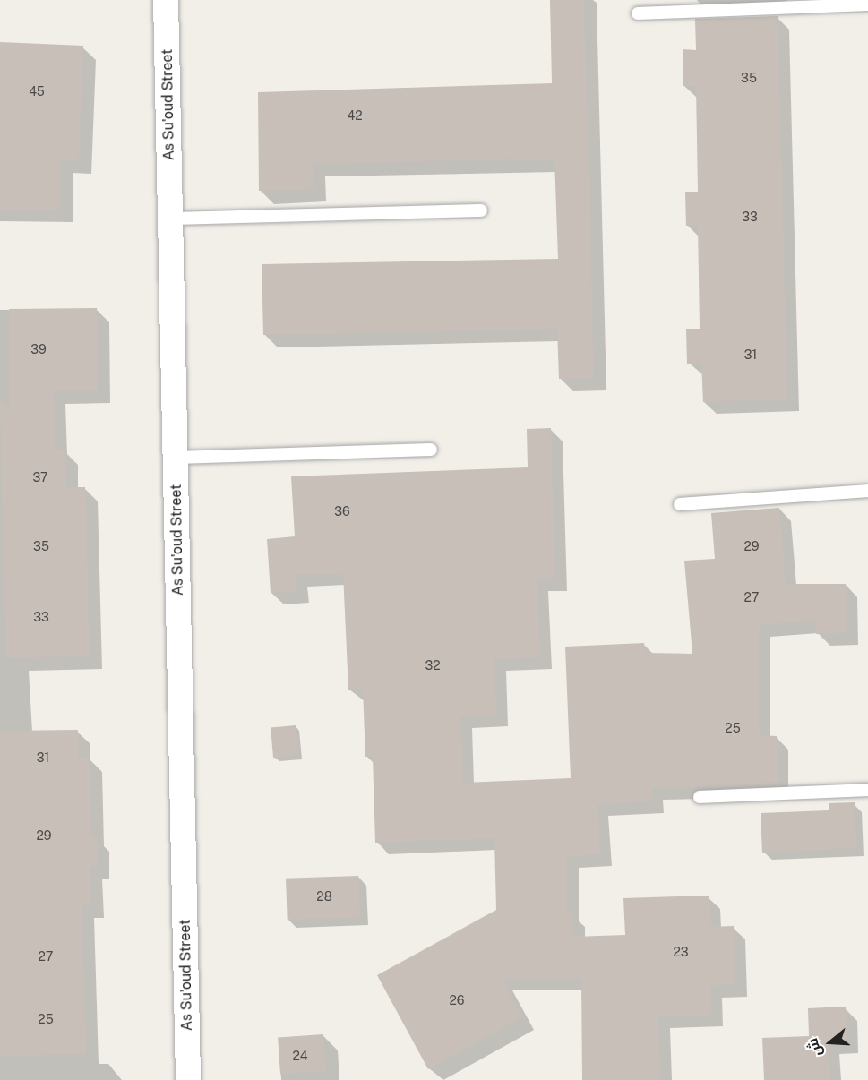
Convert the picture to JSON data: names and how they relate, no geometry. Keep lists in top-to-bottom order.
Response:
{
  "streets": {
    "street": ["As Su'oud Street"]
  },
  "house_numbers": [
    "35",
    "45",
    "42",
    "33",
    "39",
    "31",
    "37",
    "36",
    "35",
    "29",
    "27",
    "33",
    "32",
    "25",
    "31",
    "29",
    "28",
    "23",
    "27",
    "26",
    "25",
    "24"
  ],
  "north": "left"
}
